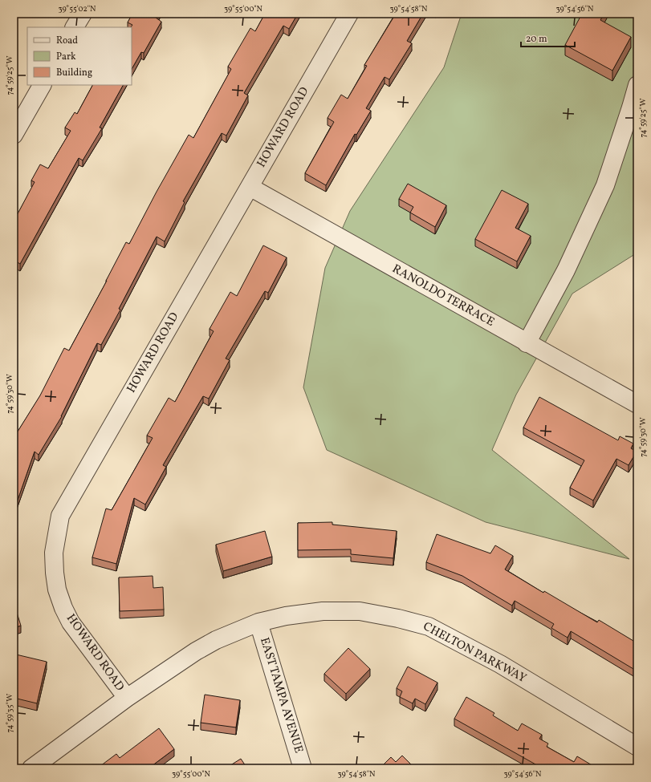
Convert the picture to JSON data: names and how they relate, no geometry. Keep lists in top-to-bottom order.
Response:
{
  "streets": {
    "street": [
      "HOWARD ROAD",
      "RANOLDO TERRACE",
      "CHELTON PARKWAY",
      "EAST TAMPA AVENUE"
    ]
  },
  "crossings": [
    ["HOWARD ROAD", "RANOLDO TERRACE"],
    ["HOWARD ROAD", "CHELTON PARKWAY"],
    ["CHELTON PARKWAY", "EAST TAMPA AVENUE"]
  ],
  "legend": ["Road", "Park", "Building"],
  "scale_bar": "20 m",
  "coordinates": [
    "39°55'02\"N",
    "39°55'00\"N",
    "39°54'58\"N",
    "39°54'56\"N",
    "74°59'25\"W",
    "74°59'30\"W",
    "74°59'35\"W"
  ]
}
